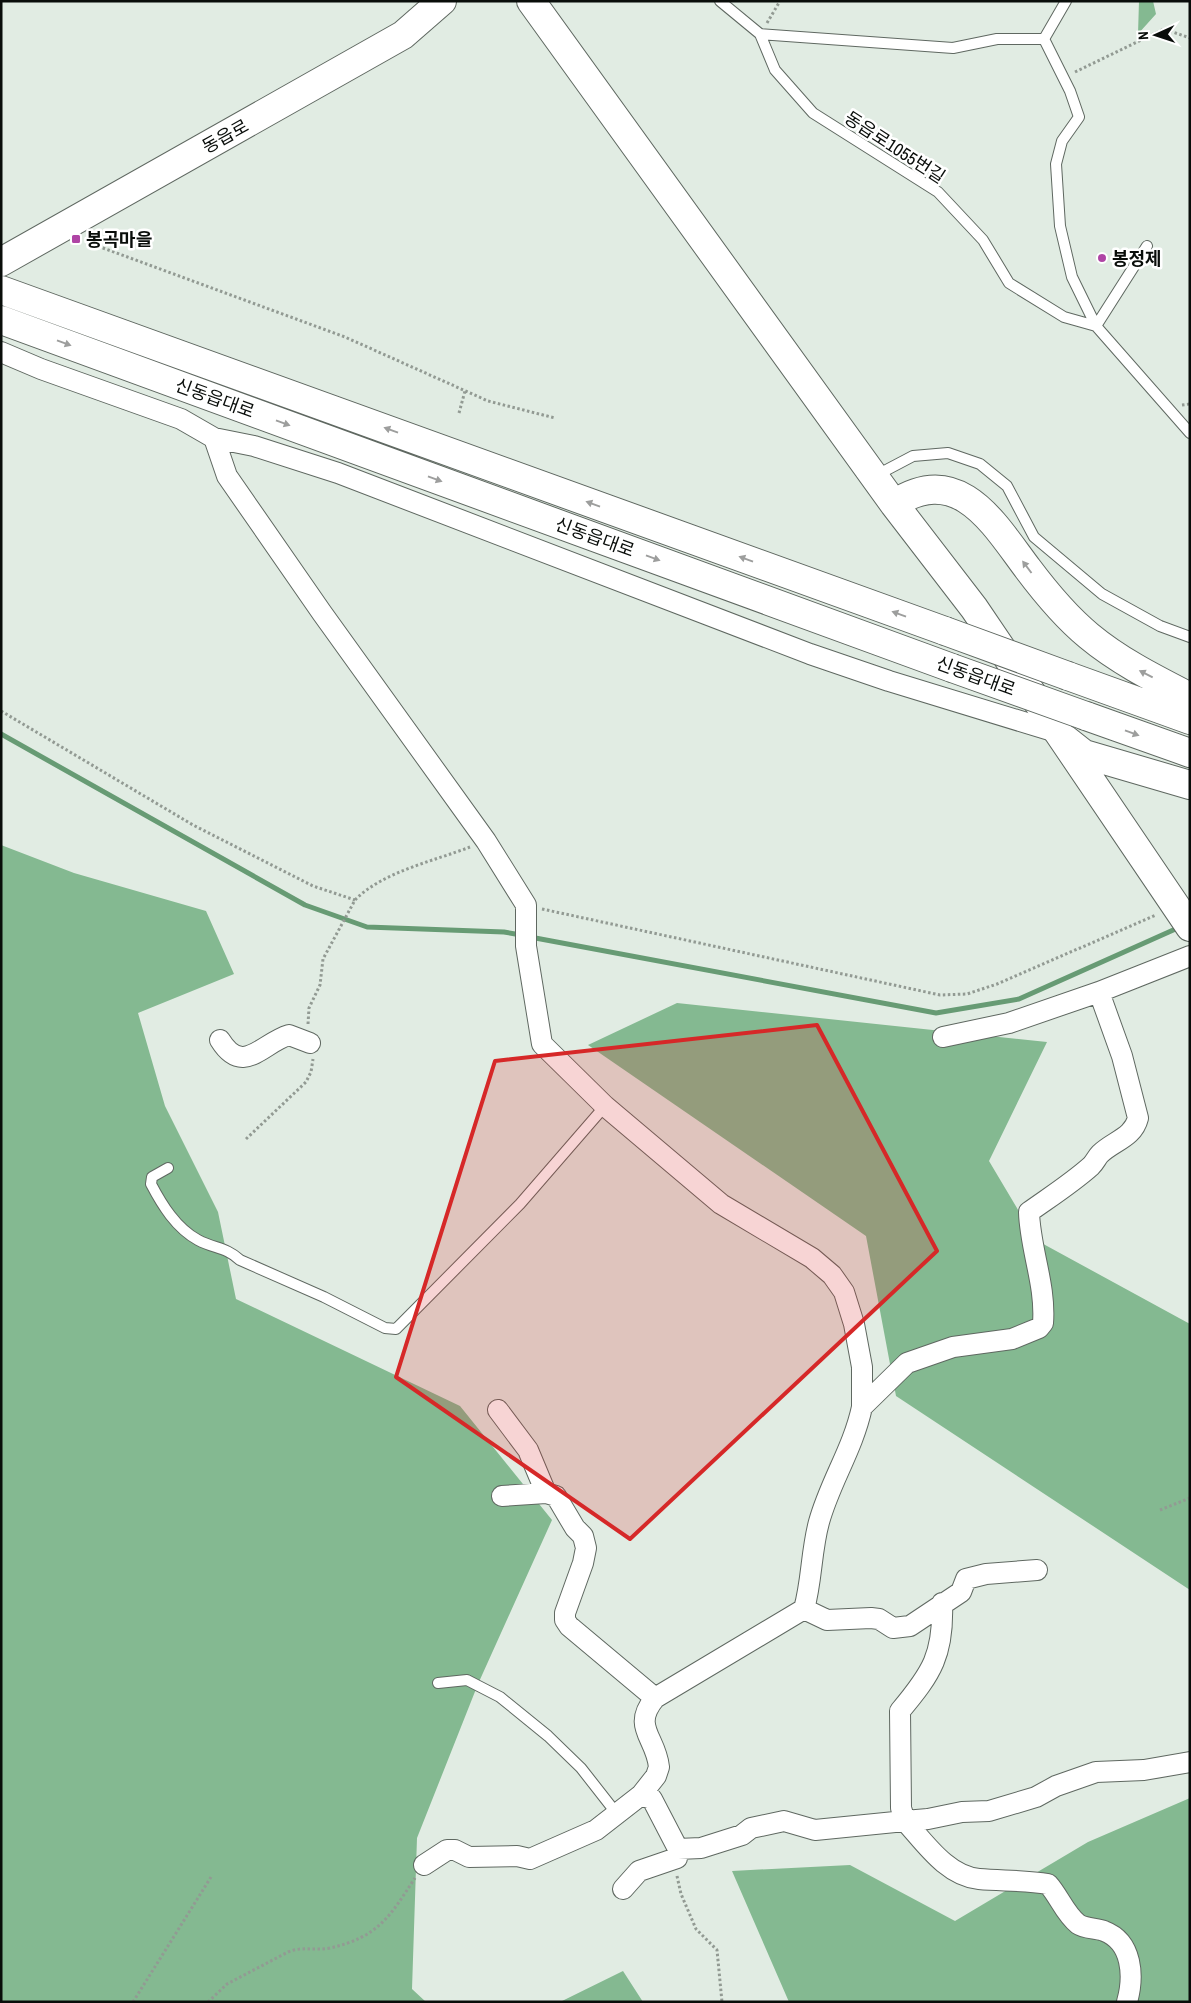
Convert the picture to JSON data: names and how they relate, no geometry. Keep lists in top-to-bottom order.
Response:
{
  "streets": {
    "main road": ["동읍로", "신동읍대로"],
    "lane": ["동읍로1055번길"]
  },
  "places": {
    "transit": ["봉곡마을"],
    "other": ["봉정제"]
  },
  "north": "left"
}
